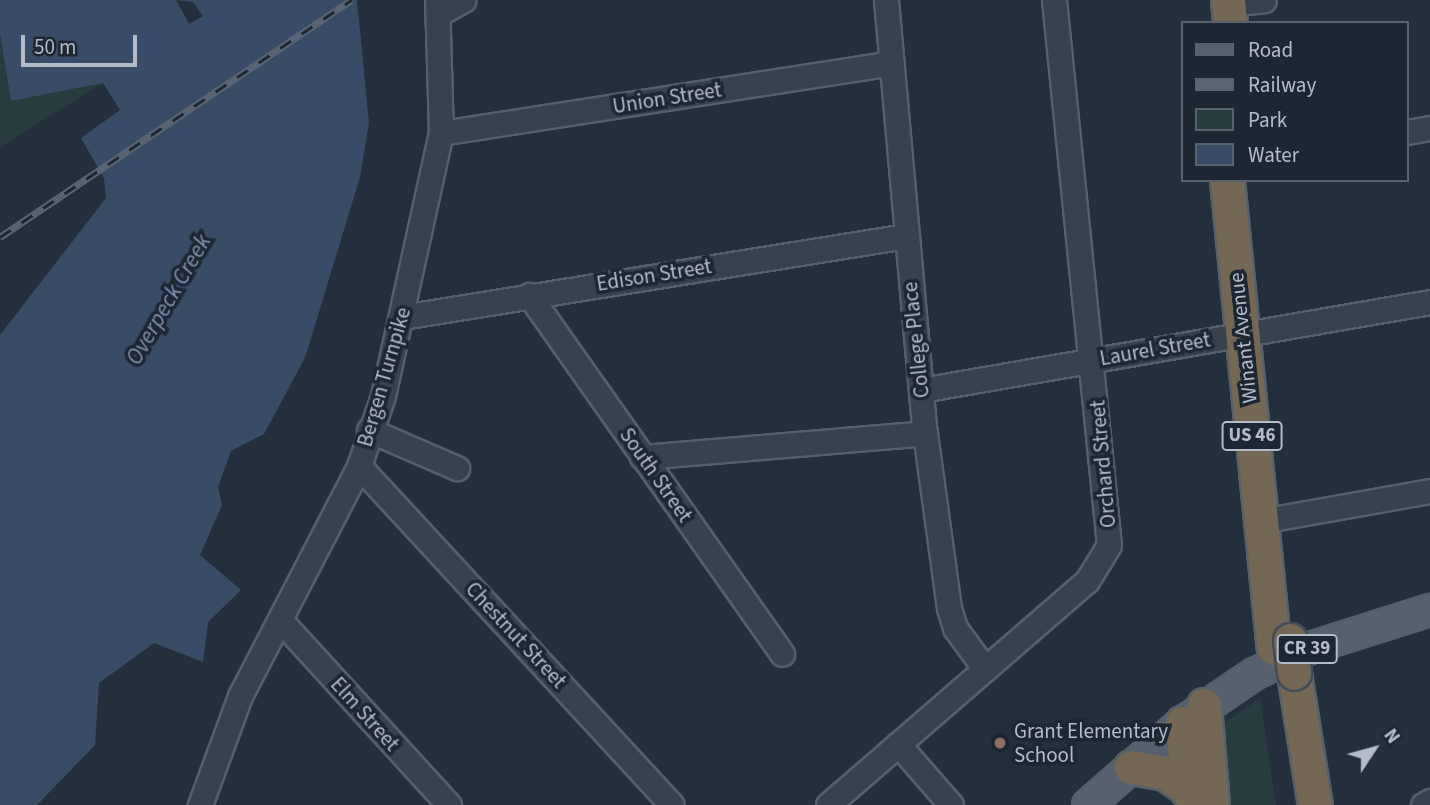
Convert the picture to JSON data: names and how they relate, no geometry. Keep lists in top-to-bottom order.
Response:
{
  "streets": {
    "highway": ["Winant Avenue", "US 46"],
    "main road": ["CR 39"],
    "street": [
      "Union Street",
      "Edison Street",
      "College Place",
      "Laurel Street",
      "Bergen Turnpike",
      "Orchard Street",
      "South Street",
      "Chestnut Street",
      "Elm Street"
    ]
  },
  "crossings": [
    ["Union Street", "College Place"],
    ["Union Street", "Bergen Turnpike"],
    ["Edison Street", "College Place"],
    ["Edison Street", "Bergen Turnpike"],
    ["Edison Street", "South Street"],
    ["Winant Avenue", "Laurel Street"],
    ["Winant Avenue", "US 46"],
    ["College Place", "Laurel Street"],
    ["College Place", "Orchard Street"],
    ["Laurel Street", "Orchard Street"],
    ["Bergen Turnpike", "Chestnut Street"],
    ["Bergen Turnpike", "Elm Street"]
  ],
  "water": ["Overpeck Creek"],
  "places": ["Grant Elementary School"],
  "legend": [
    "Road",
    "Railway",
    "Park",
    "Water"
  ],
  "scale_bar": "50 m",
  "north": "top right"
}
